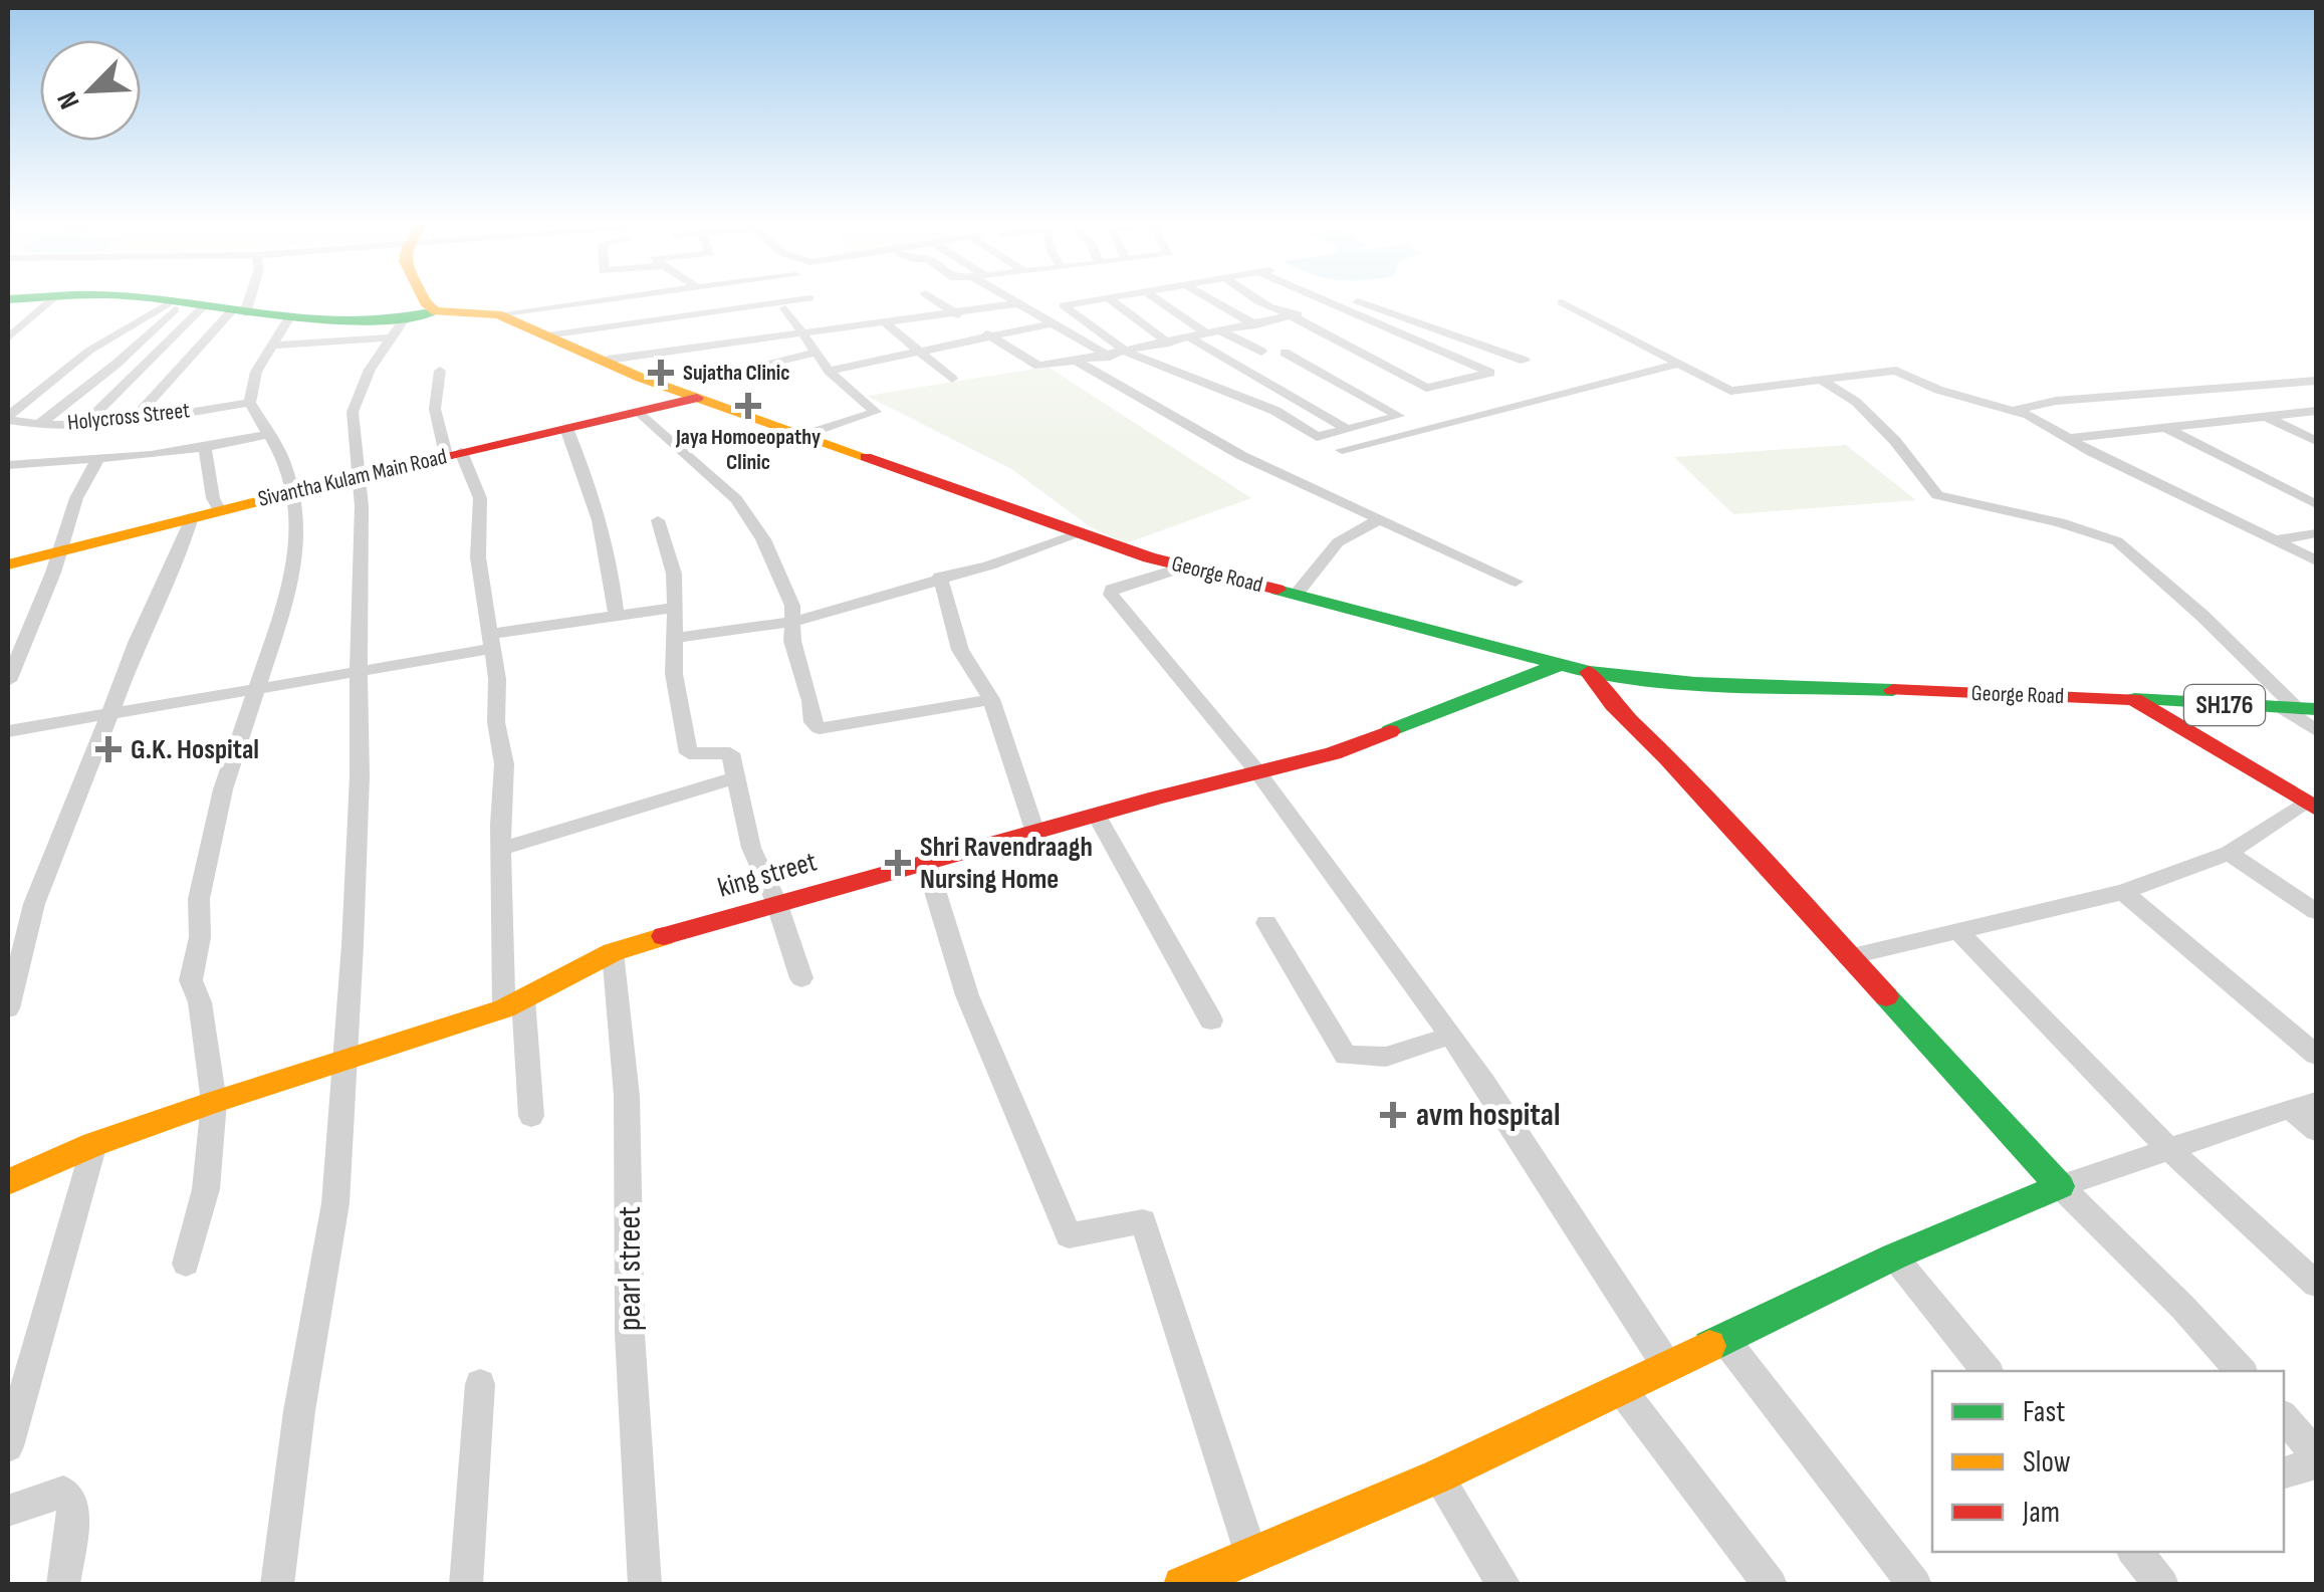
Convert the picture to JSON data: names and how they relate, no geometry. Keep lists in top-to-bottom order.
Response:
{
  "streets": {
    "street": [
      "Holycross Street",
      "Sivantha Kulam Main Road",
      "George Road",
      "SH176",
      "king street",
      "pearl street"
    ]
  },
  "crossings": [
    ["Sivantha Kulam Main Road", "George Road"],
    ["George Road", "SH176"],
    ["George Road", "king street"],
    ["king street", "pearl street"]
  ],
  "places": {
    "health": [
      "Sujatha Clinic",
      "Jaya Homoeopathy Clinic",
      "G.K. Hospital",
      "Shri Ravendraagh Nursing Home",
      "avm hospital"
    ]
  },
  "legend": ["Fast", "Slow", "Jam"],
  "north": "bottom left"
}
